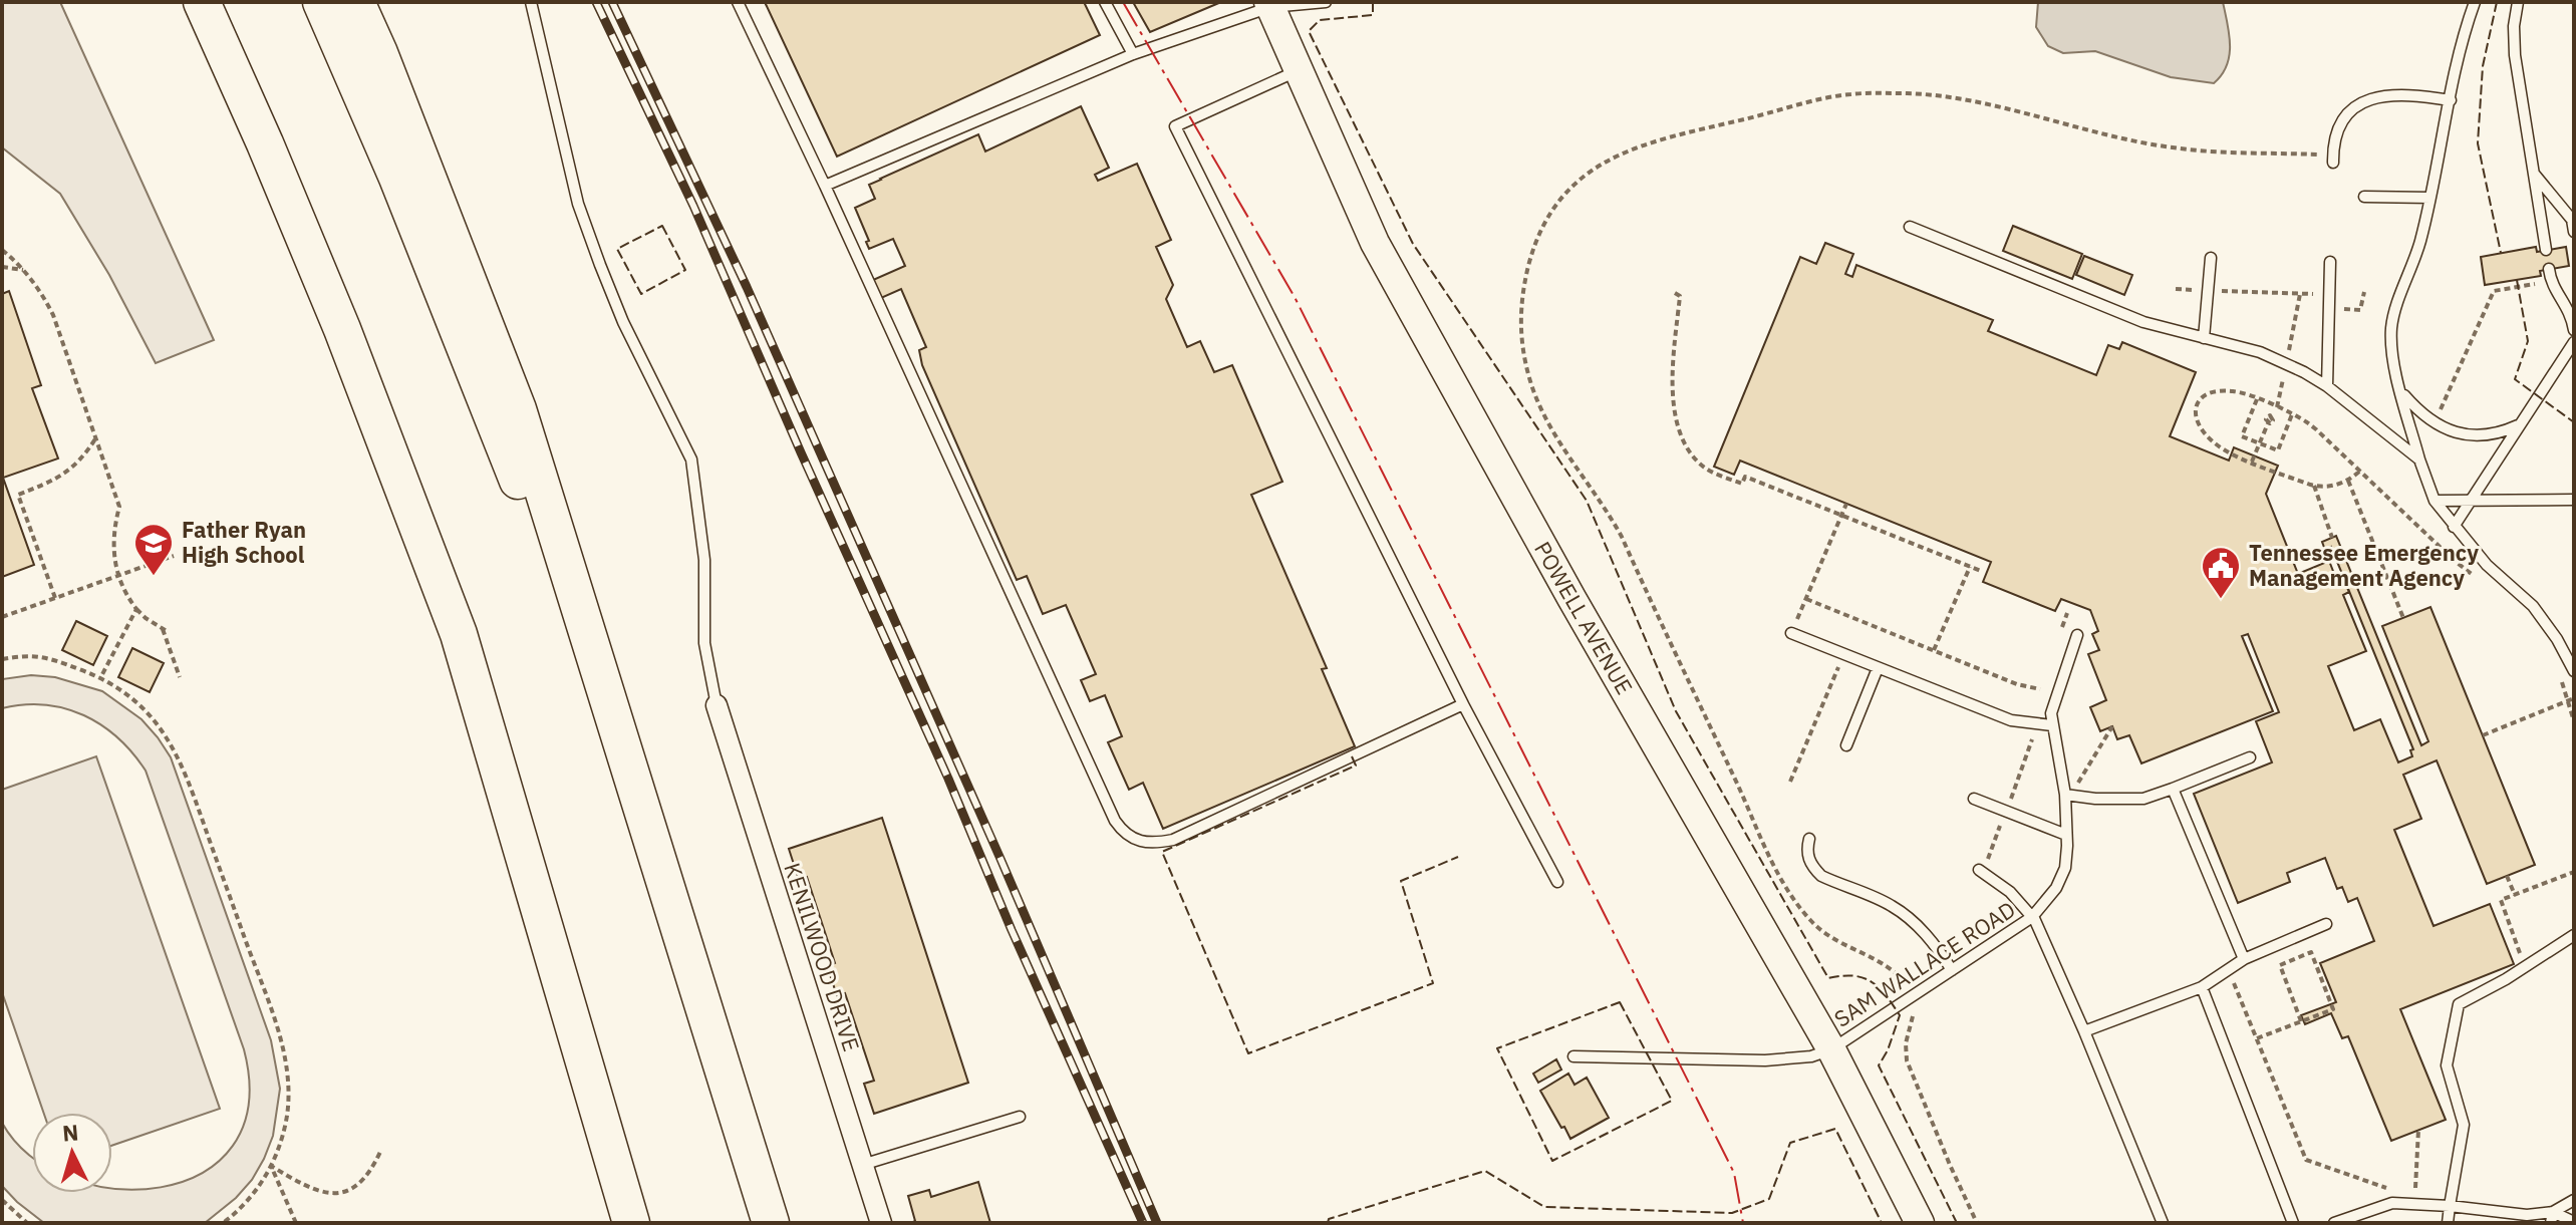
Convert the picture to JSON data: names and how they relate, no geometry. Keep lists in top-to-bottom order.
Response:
{
  "streets": {
    "main road": ["POWELL AVENUE"],
    "street": ["KENILWOOD DRIVE"],
    "lane": ["SAM WALLACE ROAD"]
  },
  "crossings": [
    ["POWELL AVENUE", "SAM WALLACE ROAD"]
  ],
  "places": {
    "school or university": ["Father Ryan High School"],
    "public building": ["Tennessee Emergency Management Agency"]
  },
  "north": "top"
}
